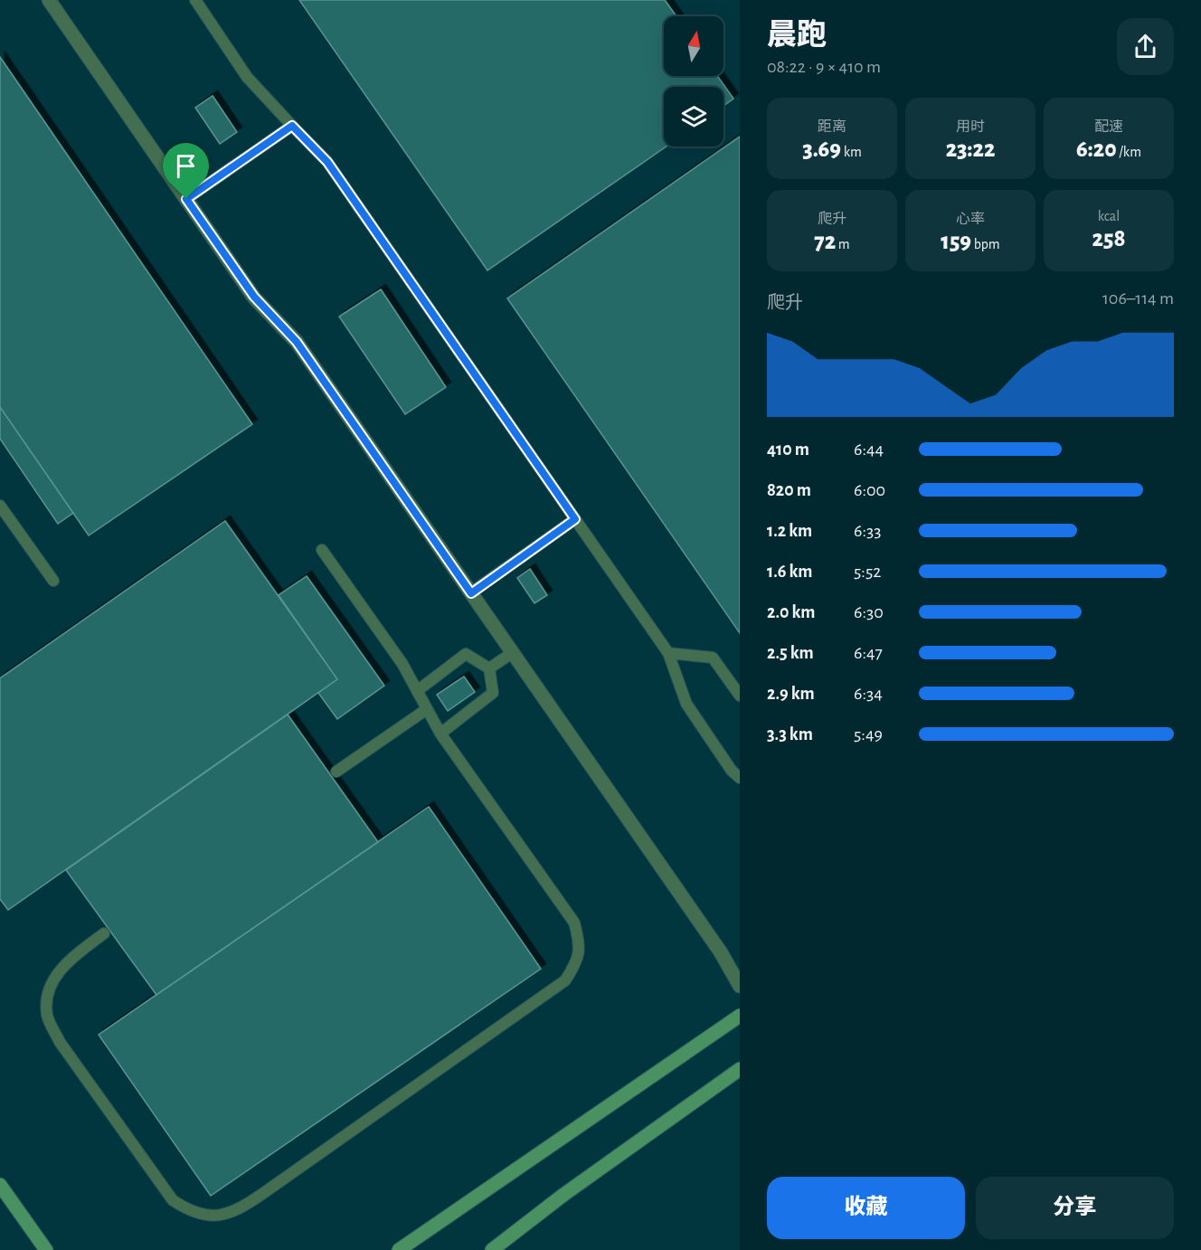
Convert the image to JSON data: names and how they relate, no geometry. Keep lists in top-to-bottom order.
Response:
{
  "north": "top",
  "page": {
    "heading": ["晨跑", "08:22 · 9 × 410 m"],
    "stats": [
      ["距离", "3.69 km"],
      ["用时", "23:22"],
      ["配速", "6:20 /km"],
      ["爬升", "72 m"],
      ["心率", "159 bpm"],
      ["kcal", "258"]
    ],
    "chart": ["爬升", "106–114 m"],
    "list": [
      {
        "name": "410 m",
        "note": "6:44"
      },
      {
        "name": "820 m",
        "note": "6:00"
      },
      {
        "name": "1.2 km",
        "note": "6:33"
      },
      {
        "name": "1.6 km",
        "note": "5:52"
      },
      {
        "name": "2.0 km",
        "note": "6:30"
      },
      {
        "name": "2.5 km",
        "note": "6:47"
      },
      {
        "name": "2.9 km",
        "note": "6:34"
      },
      {
        "name": "3.3 km",
        "note": "5:49"
      }
    ],
    "buttons": ["收藏", "分享"]
  }
}
